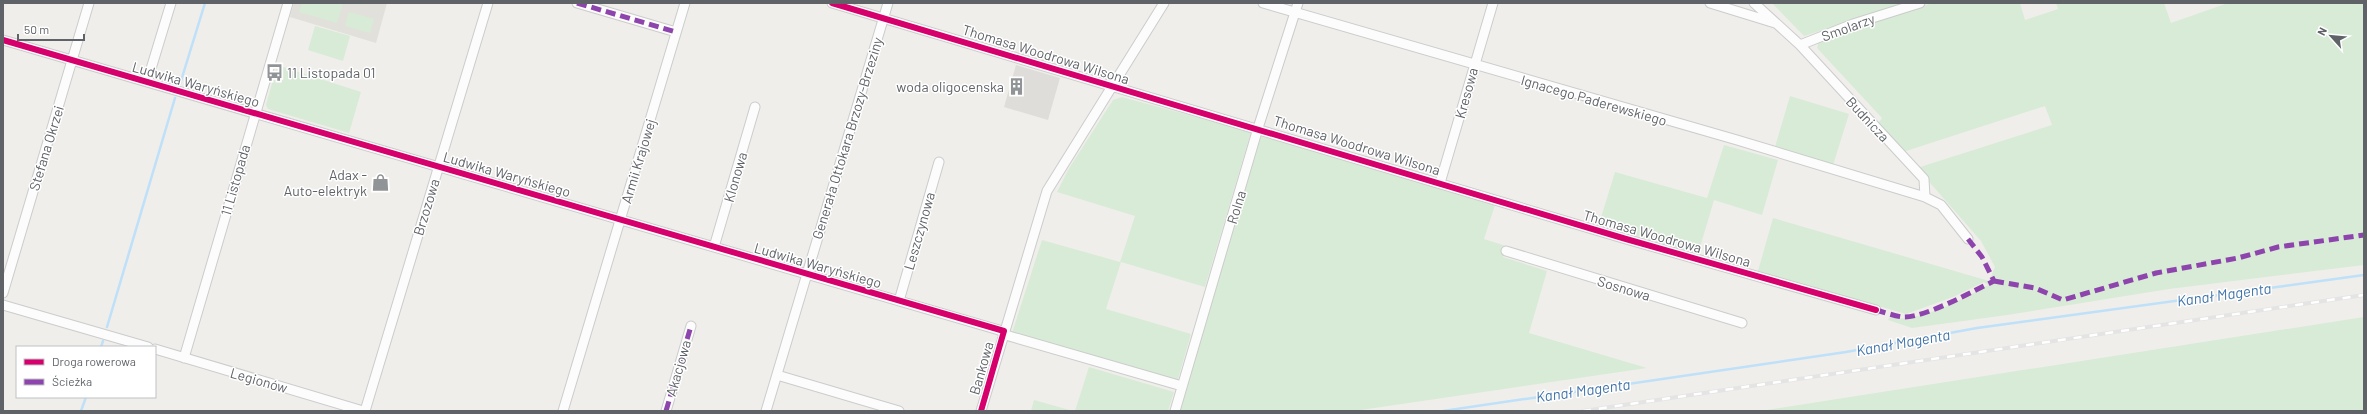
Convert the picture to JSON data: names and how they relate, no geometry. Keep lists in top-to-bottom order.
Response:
{
  "streets": {
    "street": [
      "Smolarzy",
      "Thomasa Woodrowa Wilsona",
      "Ludwika Waryńskiego",
      "Kresowa",
      "Ignacego Paderewskiego",
      "Budnicza",
      "Generała Ottokara Brzozy-Brzeziny",
      "Stefana Okrzei",
      "Armii Krajowej",
      "Klonowa",
      "11 Listopada",
      "Brzozowa",
      "Rolna",
      "Leszczynowa",
      "Sosnowa",
      "Akacjowa",
      "Bankowa",
      "Legionów"
    ]
  },
  "crossings": [
    ["Smolarzy", "Budnicza"],
    ["Thomasa Woodrowa Wilsona", "Kresowa"],
    ["Thomasa Woodrowa Wilsona", "Generała Ottokara Brzozy-Brzeziny"],
    ["Thomasa Woodrowa Wilsona", "Rolna"],
    ["Thomasa Woodrowa Wilsona", "Bankowa"],
    ["Ludwika Waryńskiego", "Generała Ottokara Brzozy-Brzeziny"],
    ["Ludwika Waryńskiego", "Stefana Okrzei"],
    ["Ludwika Waryńskiego", "Armii Krajowej"],
    ["Ludwika Waryńskiego", "Klonowa"],
    ["Ludwika Waryńskiego", "11 Listopada"],
    ["Ludwika Waryńskiego", "Brzozowa"],
    ["Ludwika Waryńskiego", "Rolna"],
    ["Ludwika Waryńskiego", "Leszczynowa"],
    ["Ludwika Waryńskiego", "Bankowa"],
    ["Kresowa", "Ignacego Paderewskiego"],
    ["Ignacego Paderewskiego", "Budnicza"],
    ["Ignacego Paderewskiego", "Rolna"],
    ["11 Listopada", "Legionów"],
    ["Brzozowa", "Legionów"]
  ],
  "water": ["Kanał Magenta"],
  "places": {
    "bus stop": ["11 Listopada 01"],
    "building": ["woda oligocenska"],
    "shop": ["Adax - Auto-elektryk"]
  },
  "legend": ["Droga rowerowa", "Ścieżka"],
  "scale_bar": "50 m",
  "north": "top left"
}
